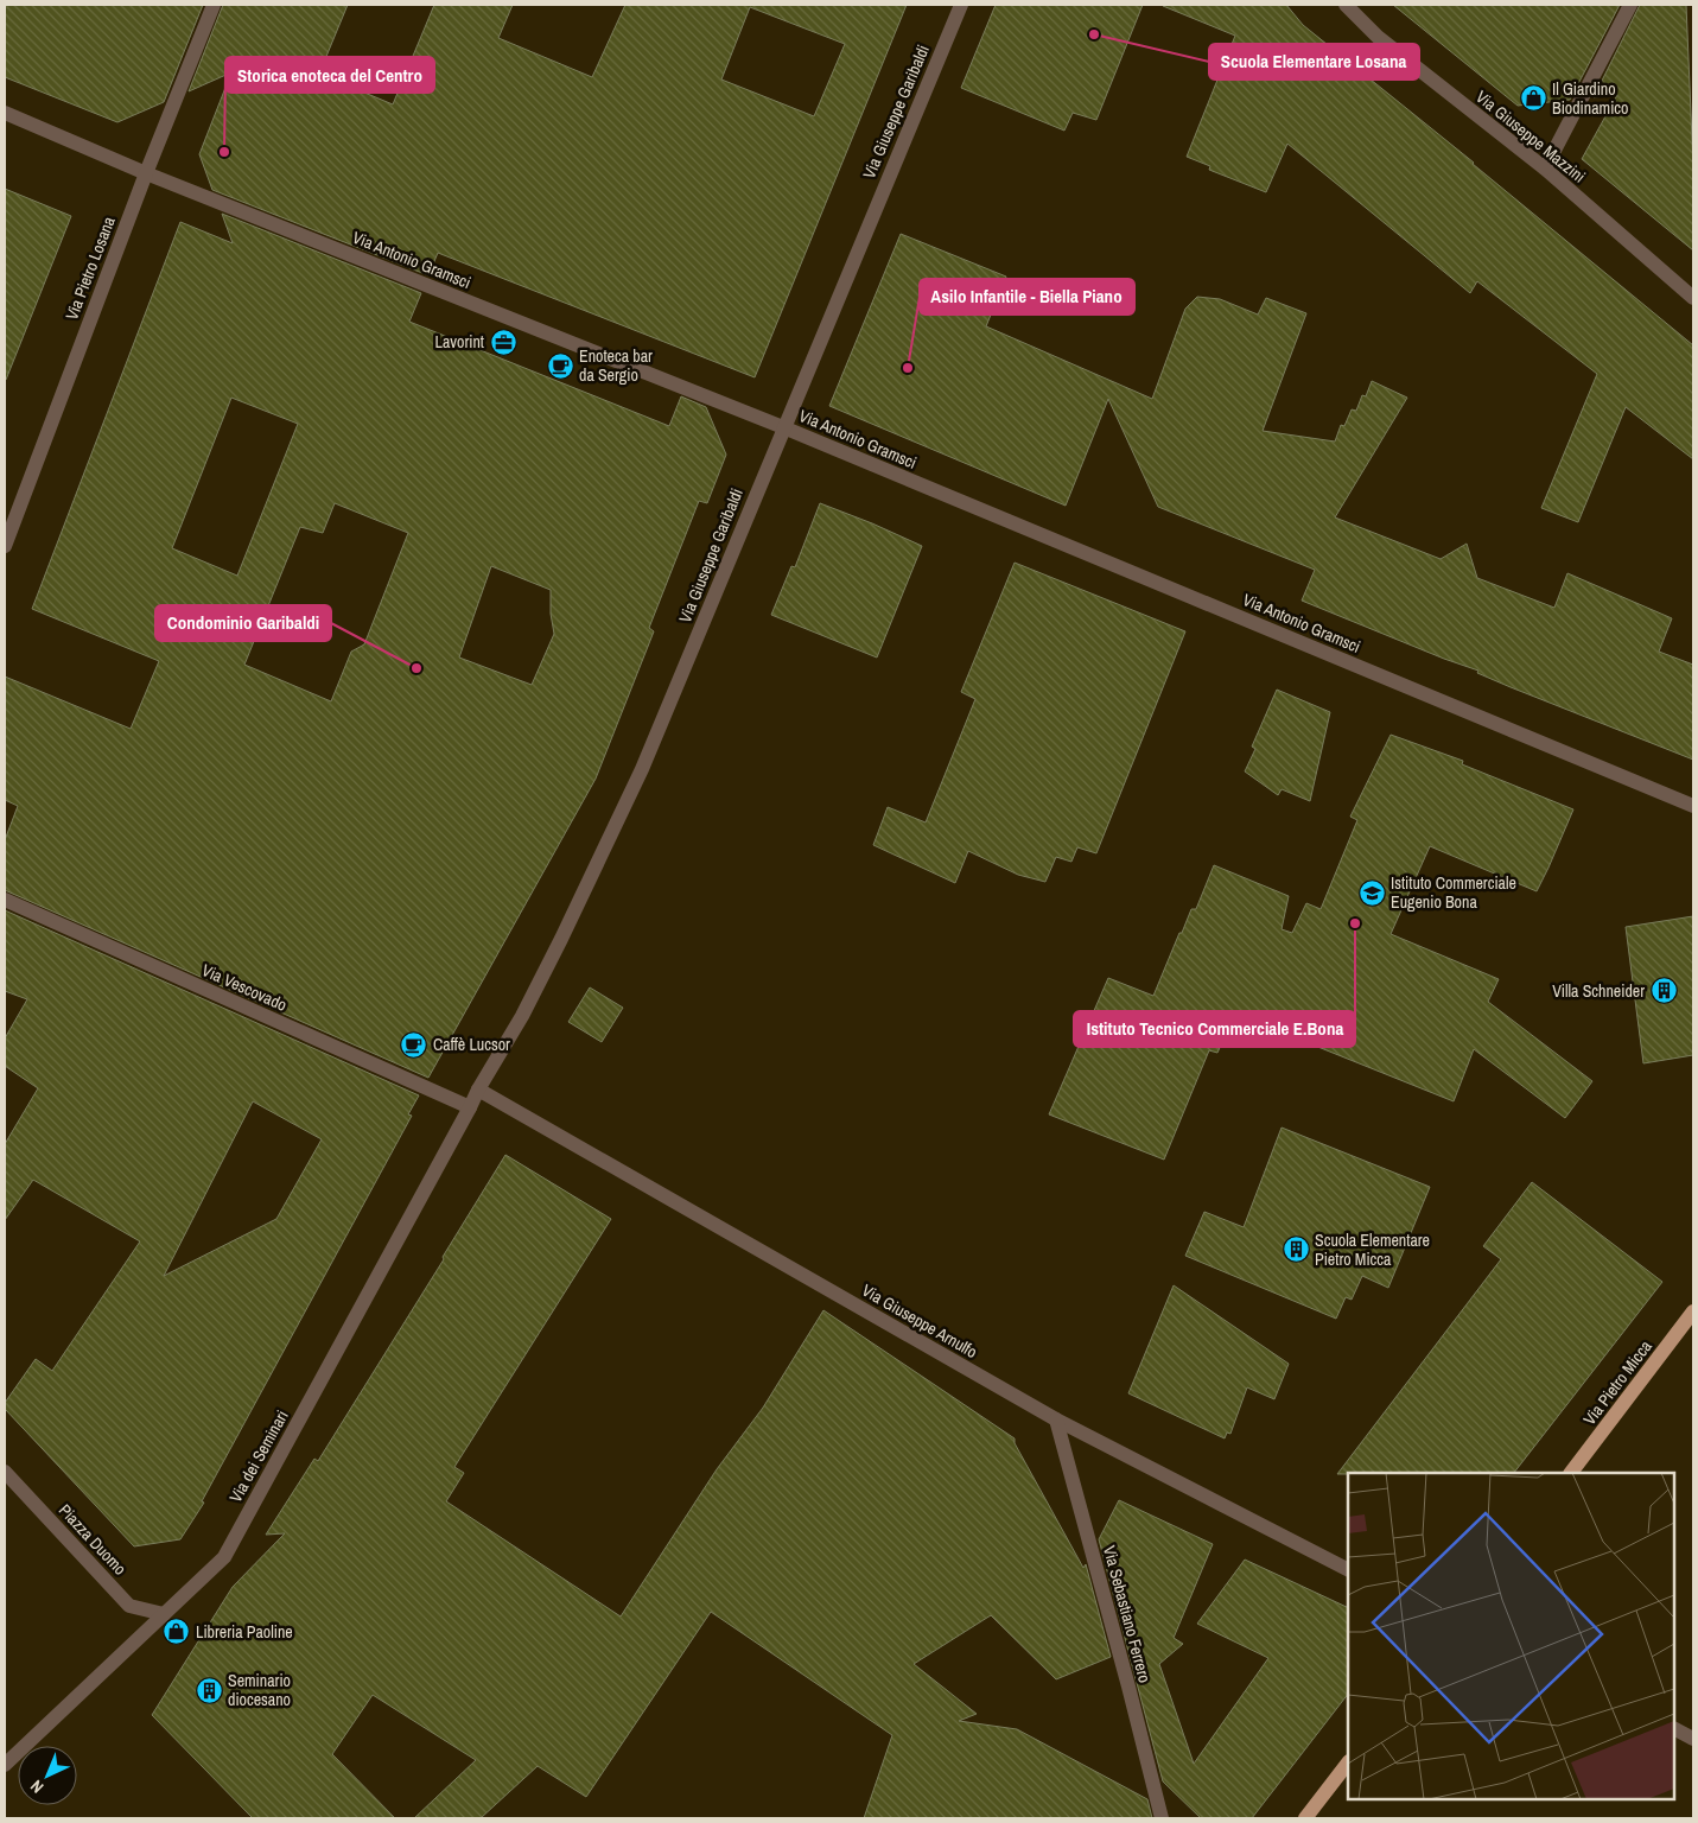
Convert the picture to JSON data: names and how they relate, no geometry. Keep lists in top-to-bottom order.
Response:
{
  "streets": {
    "main road": ["Via Pietro Micca"],
    "street": [
      "Via Giuseppe Garibaldi",
      "Via Giuseppe Mazzini",
      "Via Antonio Gramsci",
      "Via Pietro Losana",
      "Via Vescovado",
      "Via Giuseppe Arnulfo",
      "Via dei Seminari",
      "Piazza Duomo",
      "Via Sebastiano Ferrero"
    ]
  },
  "crossings": [
    ["Via Giuseppe Garibaldi", "Via Antonio Gramsci"],
    ["Via Giuseppe Garibaldi", "Via Vescovado"],
    ["Via Giuseppe Garibaldi", "Via Giuseppe Arnulfo"],
    ["Via Giuseppe Garibaldi", "Via dei Seminari"],
    ["Via Antonio Gramsci", "Via Pietro Losana"],
    ["Via Vescovado", "Via dei Seminari"],
    ["Via Giuseppe Arnulfo", "Via Sebastiano Ferrero"],
    ["Via dei Seminari", "Piazza Duomo"]
  ],
  "places": {
    "other": [
      "Scuola Elementare Losana",
      "Storica enoteca del Centro",
      "Asilo Infantile - Biella Piano",
      "Condominio Garibaldi",
      "Istituto Tecnico Commerciale E.Bona"
    ],
    "shop": ["Il Giardino Biodinamico", "Libreria Paoline"],
    "office": ["Lavorint"],
    "cafe": ["Enoteca bar da Sergio", "Caffè Lucsor"],
    "school or university": ["Istituto Commerciale Eugenio Bona"],
    "building": ["Villa Schneider", "Scuola Elementare Pietro Micca", "Seminario diocesano"]
  },
  "north": "bottom left"
}
